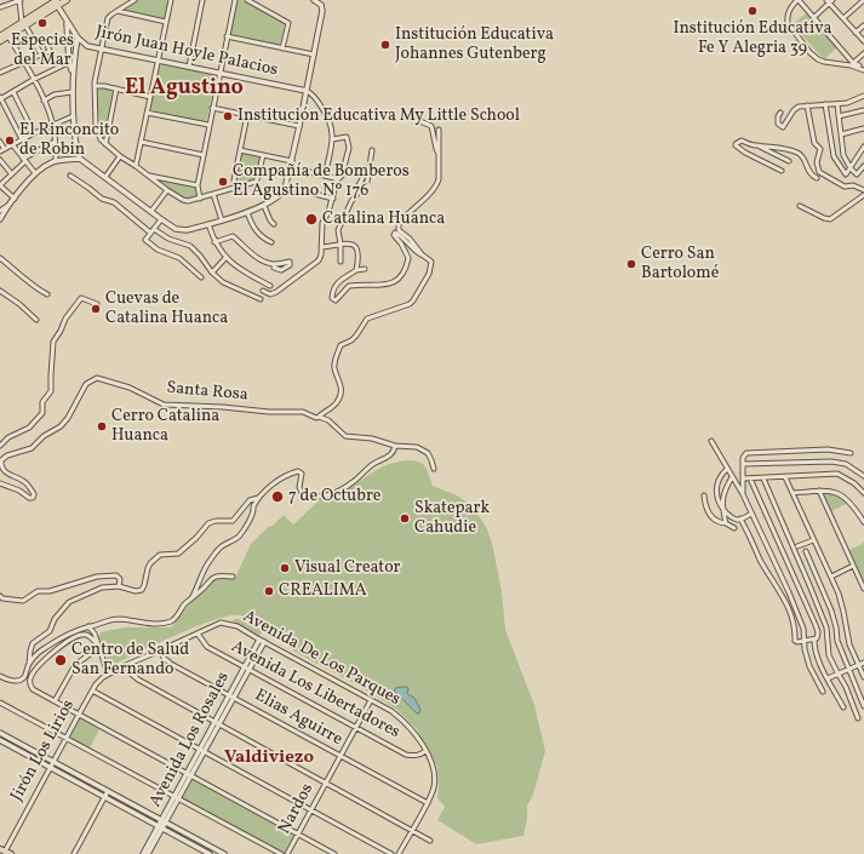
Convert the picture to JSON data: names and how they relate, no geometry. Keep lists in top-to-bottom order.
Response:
{
  "streets": {
    "street": [
      "Jirón Juan Hoyle Palacios",
      "Santa Rosa",
      "Avenida De Los Parques",
      "Avenida Los Libertadores",
      "Elias Aguirre",
      "Avenida Los Rosales",
      "Jirón Los Lirios",
      "Nardos"
    ]
  },
  "crossings": [
    ["Avenida De Los Parques", "Avenida Los Libertadores"],
    ["Avenida De Los Parques", "Elias Aguirre"],
    ["Avenida De Los Parques", "Avenida Los Rosales"],
    ["Avenida De Los Parques", "Jirón Los Lirios"],
    ["Avenida De Los Parques", "Nardos"],
    ["Avenida Los Libertadores", "Avenida Los Rosales"],
    ["Avenida Los Libertadores", "Jirón Los Lirios"],
    ["Avenida Los Libertadores", "Nardos"],
    ["Elias Aguirre", "Avenida Los Rosales"],
    ["Elias Aguirre", "Jirón Los Lirios"],
    ["Elias Aguirre", "Nardos"]
  ],
  "districts": ["El Agustino", "Valdiviezo"],
  "places": [
    "Institución Educativa Fe Y Alegria 39",
    "Especies del Mar",
    "Institución Educativa Johannes Gutenberg",
    "Institución Educativa My Little School",
    "El Rinconcito de Robin",
    "Compañía de Bomberos El Agustino Nº 176",
    "Catalina Huanca",
    "Cerro San Bartolomé",
    "Cuevas de Catalina Huanca",
    "Cerro Catalina Huanca",
    "7 de Octubre",
    "Skatepark Cahudie",
    "Visual Creator",
    "CREALIMA",
    "Centro de Salud San Fernando"
  ]
}
